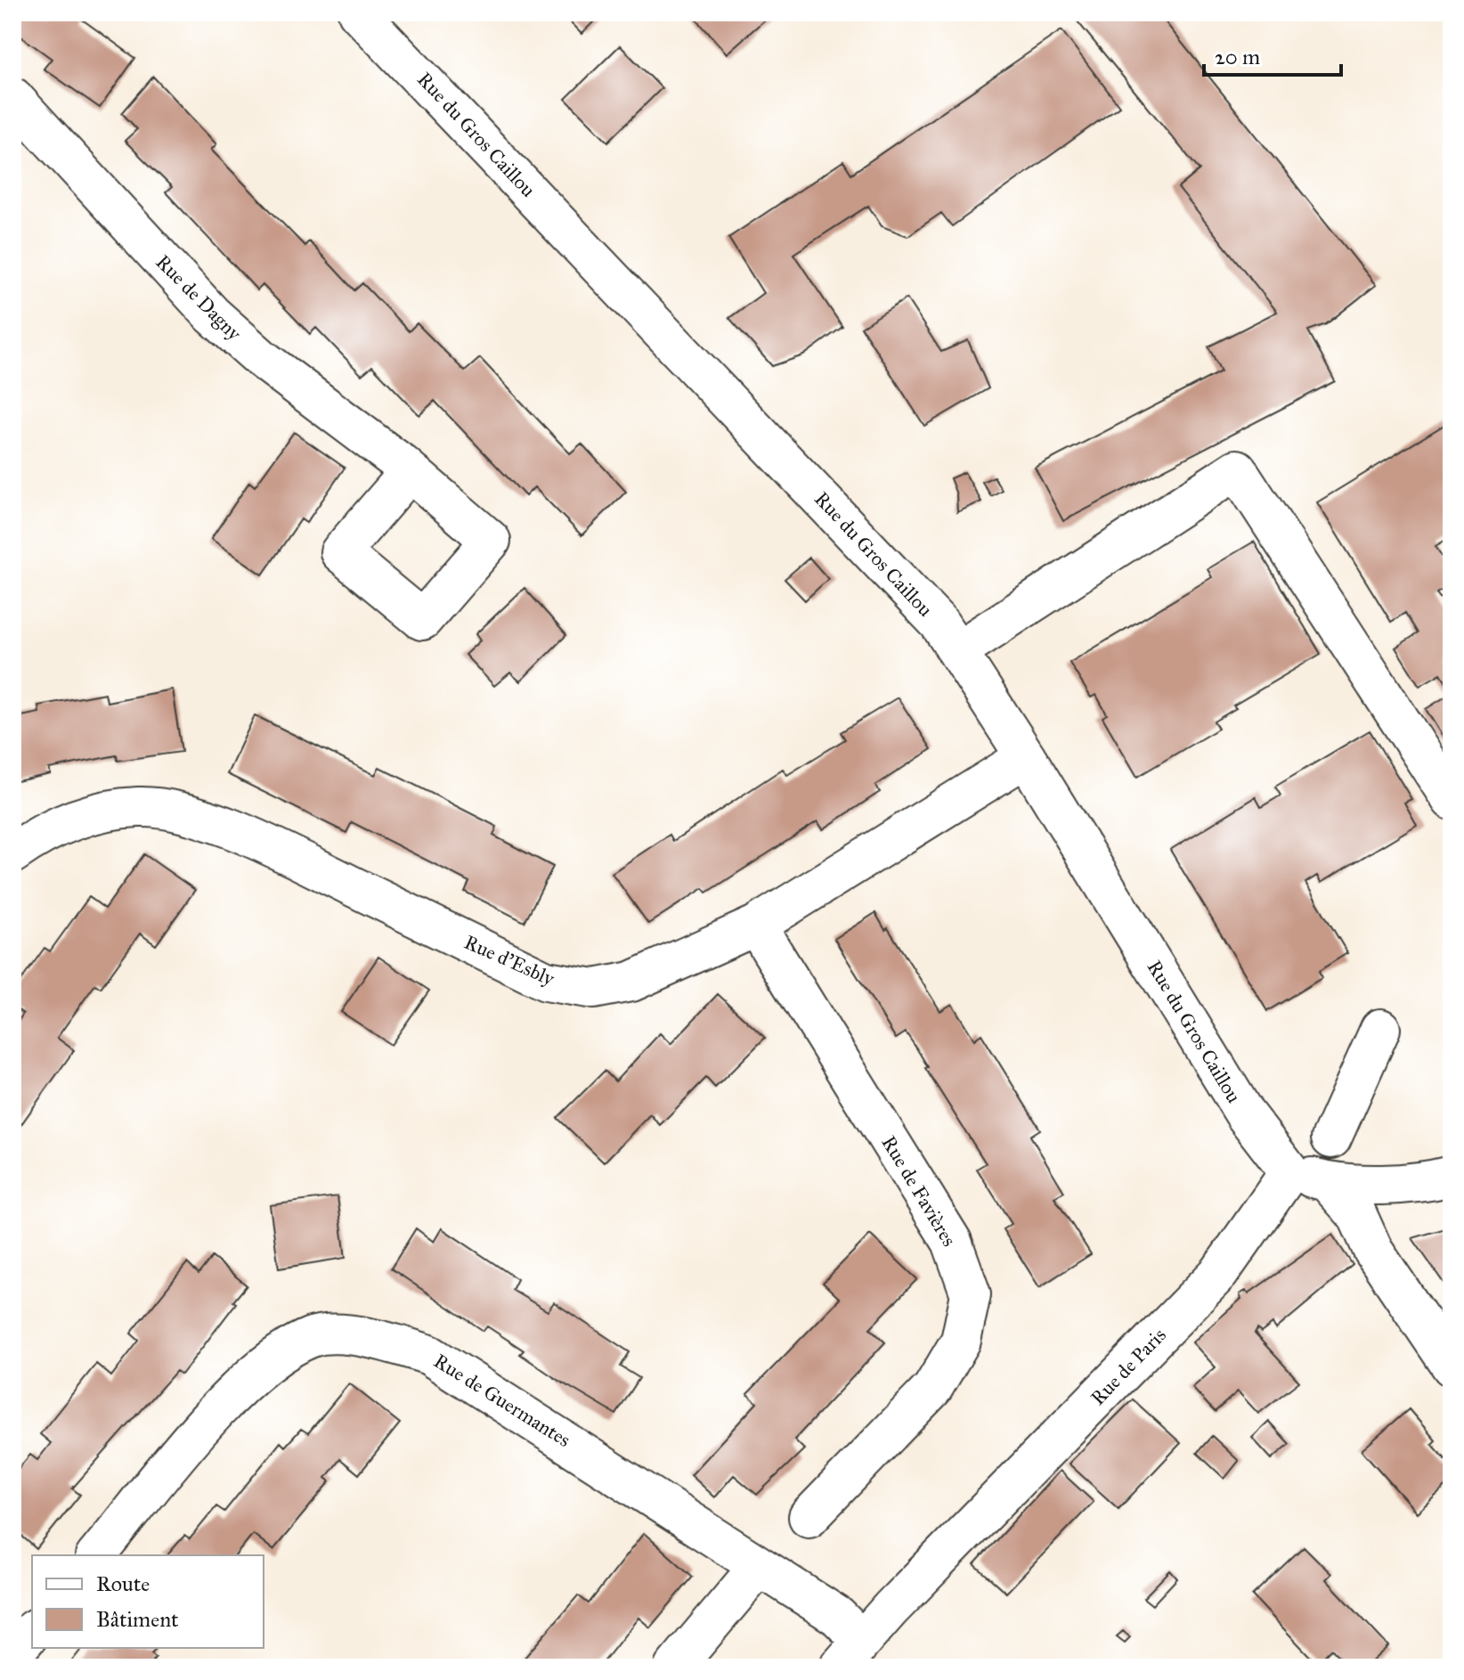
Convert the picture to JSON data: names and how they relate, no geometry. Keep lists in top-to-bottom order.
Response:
{
  "streets": {
    "street": [
      "Rue du Gros Caillou",
      "Rue de Dagny",
      "Rue d'Esbly",
      "Rue de Favières",
      "Rue de Paris",
      "Rue de Guermantes"
    ]
  },
  "crossings": [
    ["Rue du Gros Caillou", "Rue d'Esbly"],
    ["Rue du Gros Caillou", "Rue de Paris"],
    ["Rue d'Esbly", "Rue de Favières"],
    ["Rue de Paris", "Rue de Guermantes"]
  ],
  "legend": ["Route", "Bâtiment"],
  "scale_bar": "20 m"
}
